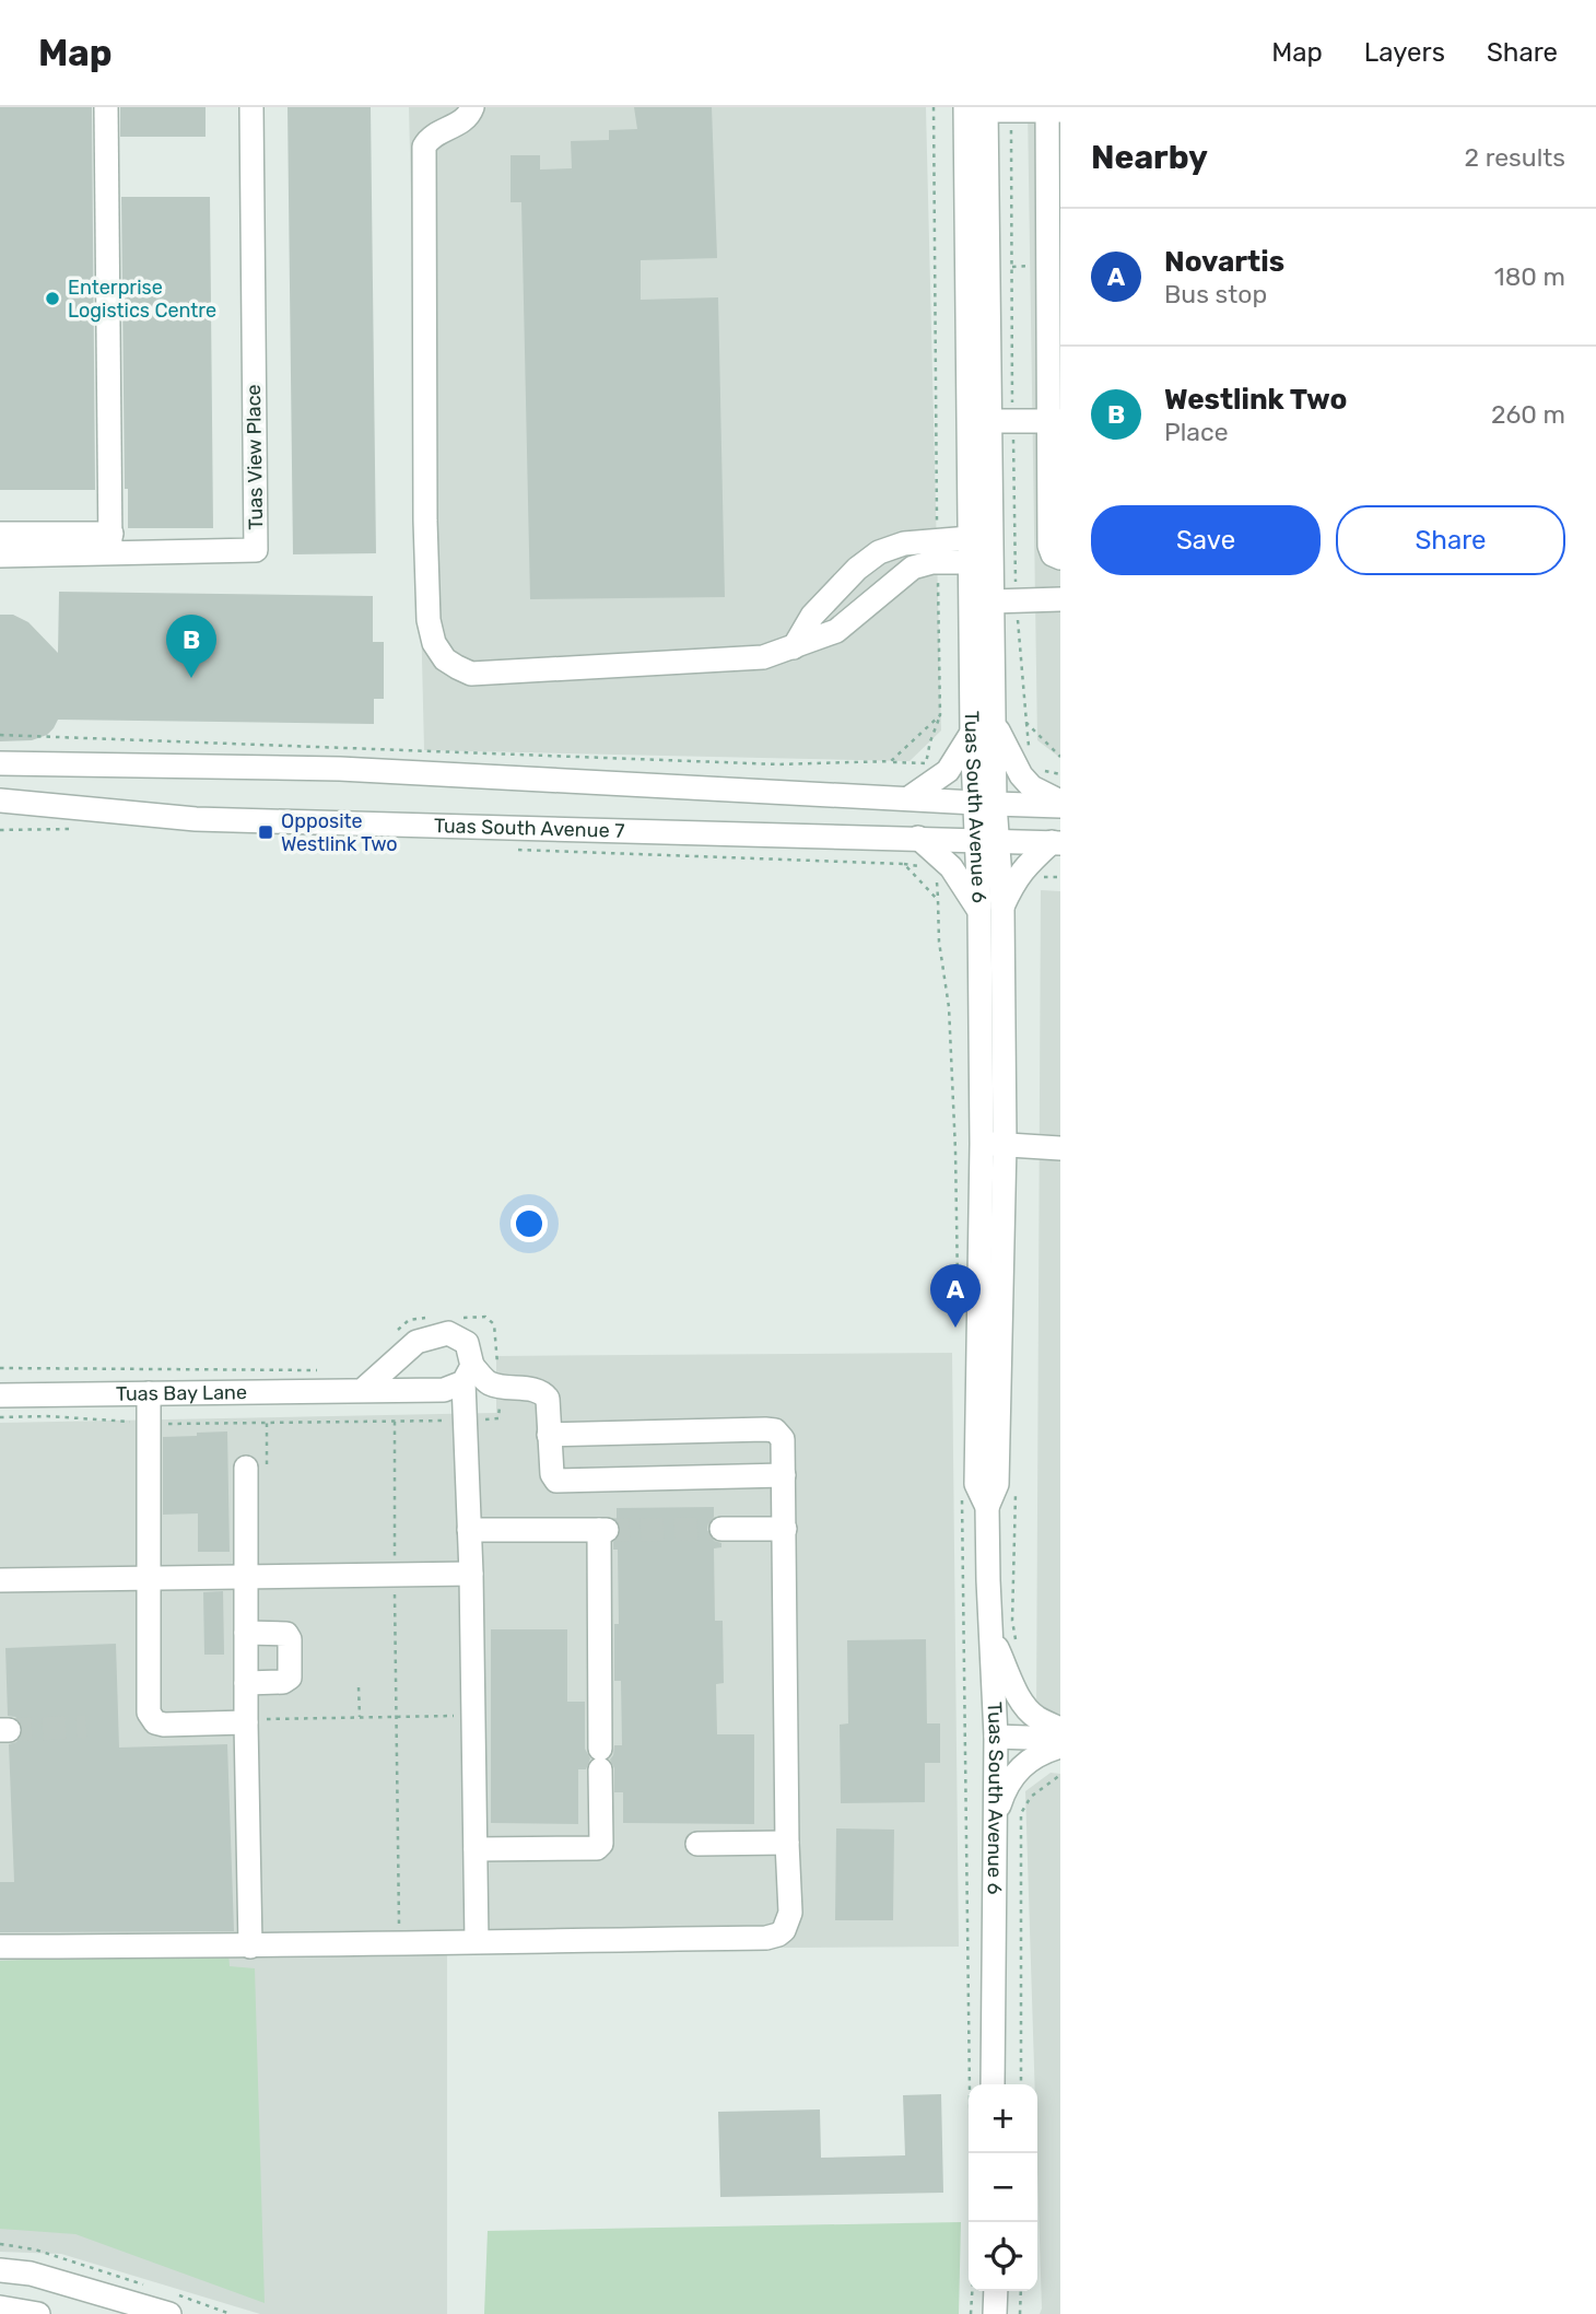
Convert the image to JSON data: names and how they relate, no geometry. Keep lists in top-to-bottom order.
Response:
{
  "streets": {
    "street": [
      "Tuas View Place",
      "Tuas South Avenue 6",
      "Tuas South Avenue 7",
      "Tuas Bay Lane"
    ]
  },
  "crossings": [
    ["Tuas South Avenue 6", "Tuas South Avenue 7"]
  ],
  "places": {
    "other": ["Enterprise Logistics Centre"],
    "transit": ["Opposite Westlink Two"]
  },
  "page": {
    "header": "Map",
    "nav": ["Map", "Layers", "Share"],
    "heading": ["Nearby", "2 results"],
    "list": [
      {
        "mark": "A",
        "name": "Novartis",
        "note": "Bus stop",
        "value": "180 m"
      },
      {
        "mark": "B",
        "name": "Westlink Two",
        "note": "Place",
        "value": "260 m"
      }
    ],
    "buttons": ["Save", "Share"],
    "pins": ["B", "A"],
    "map_buttons": ["+", "−"]
  }
}
